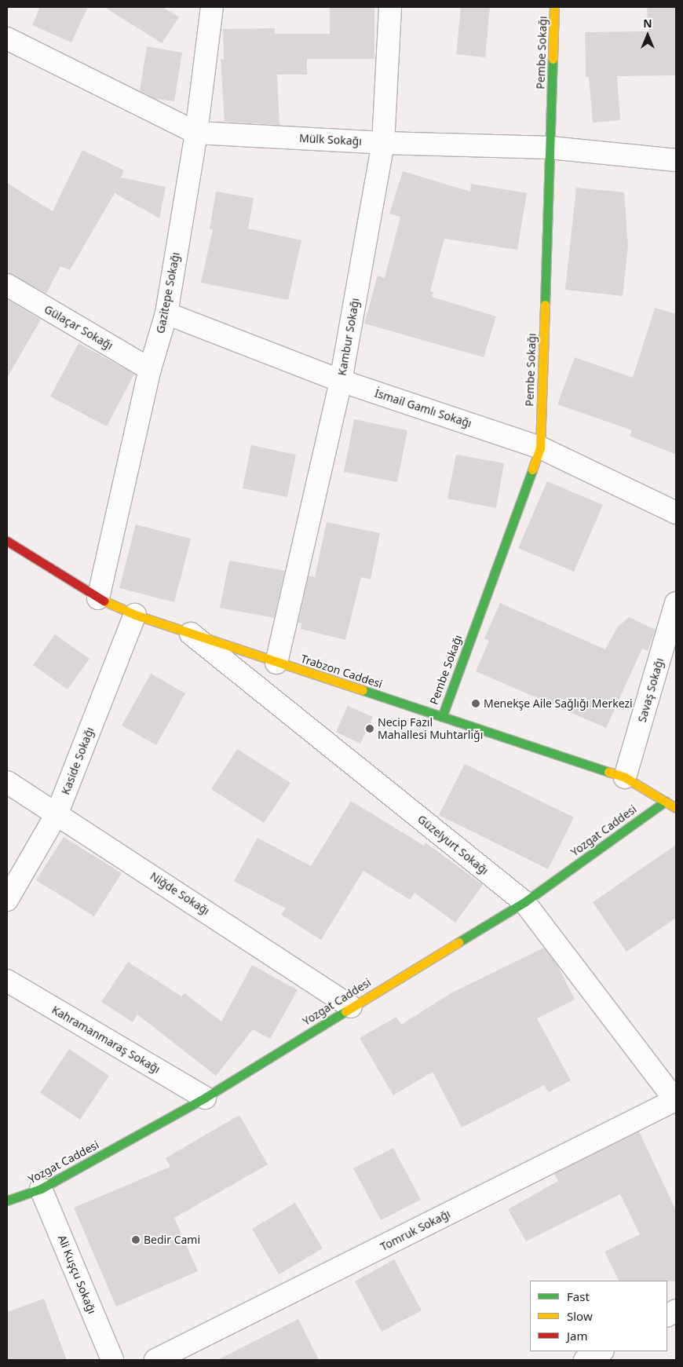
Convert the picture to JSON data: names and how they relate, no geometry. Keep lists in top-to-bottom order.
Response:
{
  "streets": {
    "street": [
      "Pembe Sokağı",
      "Mülk Sokağı",
      "Gazitepe Sokağı",
      "Gülaçar Sokağı",
      "Kambur Sokağı",
      "İsmail Gamlı Sokağı",
      "Trabzon Caddesi",
      "Savaş Sokağı",
      "Kaside Sokağı",
      "Yozgat Caddesi",
      "Güzelyurt Sokağı",
      "Niğde Sokağı",
      "Kahramanmaraş Sokağı",
      "Tomruk Sokağı",
      "Ali Kuşçu Sokağı"
    ]
  },
  "crossings": [
    ["Pembe Sokağı", "Mülk Sokağı"],
    ["Pembe Sokağı", "İsmail Gamlı Sokağı"],
    ["Pembe Sokağı", "Trabzon Caddesi"],
    ["Mülk Sokağı", "Gazitepe Sokağı"],
    ["Mülk Sokağı", "Kambur Sokağı"],
    ["Gazitepe Sokağı", "Gülaçar Sokağı"],
    ["Gazitepe Sokağı", "İsmail Gamlı Sokağı"],
    ["Gazitepe Sokağı", "Trabzon Caddesi"],
    ["Kambur Sokağı", "İsmail Gamlı Sokağı"],
    ["Kambur Sokağı", "Trabzon Caddesi"],
    ["Trabzon Caddesi", "Savaş Sokağı"],
    ["Trabzon Caddesi", "Kaside Sokağı"],
    ["Trabzon Caddesi", "Yozgat Caddesi"],
    ["Trabzon Caddesi", "Güzelyurt Sokağı"],
    ["Kaside Sokağı", "Niğde Sokağı"],
    ["Yozgat Caddesi", "Güzelyurt Sokağı"],
    ["Yozgat Caddesi", "Niğde Sokağı"],
    ["Yozgat Caddesi", "Kahramanmaraş Sokağı"],
    ["Yozgat Caddesi", "Ali Kuşçu Sokağı"],
    ["Güzelyurt Sokağı", "Tomruk Sokağı"]
  ],
  "places": ["Menekşe Aile Sağlığı Merkezi", "Necip Fazıl Mahallesi Muhtarlığı", "Bedir Cami"],
  "legend": ["Fast", "Slow", "Jam"],
  "north": "top"
}
